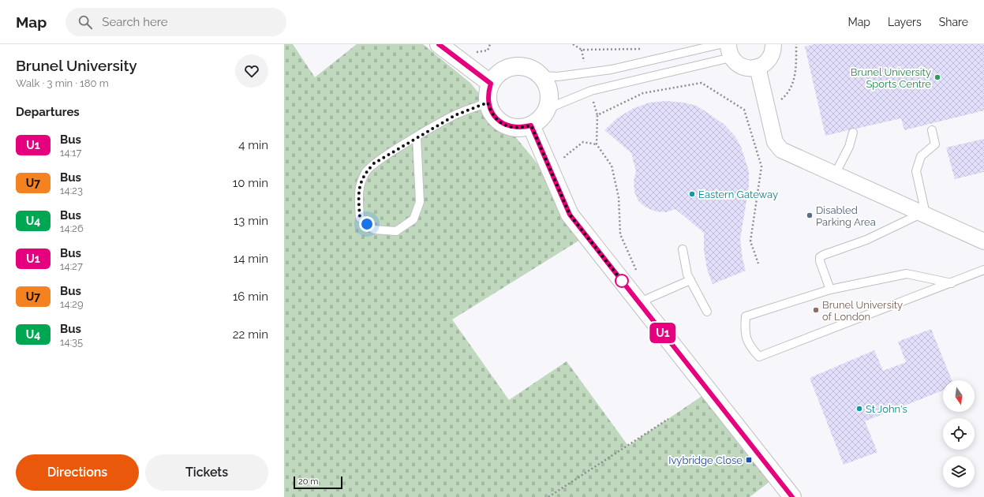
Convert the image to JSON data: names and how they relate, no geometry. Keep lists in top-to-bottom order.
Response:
{
  "places": {
    "other": [
      "Brunel University Sports Centre",
      "Eastern Gateway",
      "Disabled Parking Area",
      "Brunel University of London",
      "St John's"
    ],
    "transit": ["Ivybridge Close"]
  },
  "lines": ["bus line U1"],
  "scale_bar": "20 m",
  "north": "bottom",
  "page": {
    "header": "Map",
    "search": "Search here",
    "nav": ["Map", "Layers", "Share"],
    "heading": [
      ["Brunel University", "Walk · 3 min · 180 m"],
      "Departures"
    ],
    "on_map": "U1",
    "list": [
      {
        "mark": "U1",
        "name": "Bus",
        "note": "14:17",
        "value": "4 min"
      },
      {
        "mark": "U7",
        "name": "Bus",
        "note": "14:23",
        "value": "10 min"
      },
      {
        "mark": "U4",
        "name": "Bus",
        "note": "14:26",
        "value": "13 min"
      },
      {
        "mark": "U1",
        "name": "Bus",
        "note": "14:27",
        "value": "14 min"
      },
      {
        "mark": "U7",
        "name": "Bus",
        "note": "14:29",
        "value": "16 min"
      },
      {
        "mark": "U4",
        "name": "Bus",
        "note": "14:35",
        "value": "22 min"
      }
    ],
    "buttons": ["Directions", "Tickets"],
    "scale": "20 m"
  }
}
